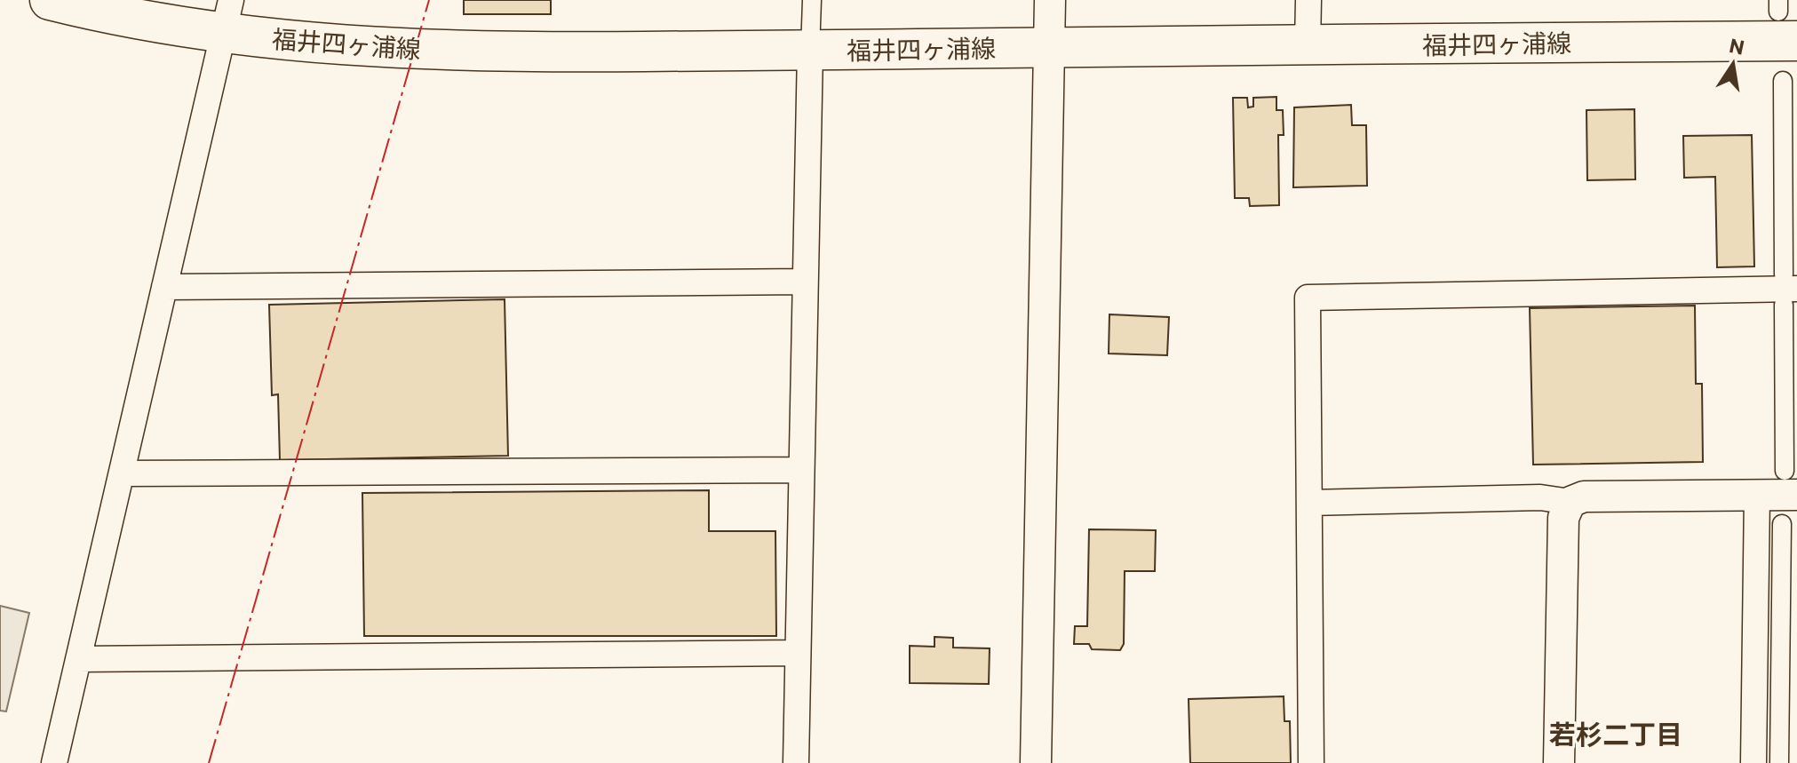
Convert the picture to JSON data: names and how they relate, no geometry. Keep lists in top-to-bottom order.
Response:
{
  "streets": {
    "main road": ["福井四ヶ浦線"]
  },
  "districts": ["若杉二丁目"],
  "north": "top"
}
